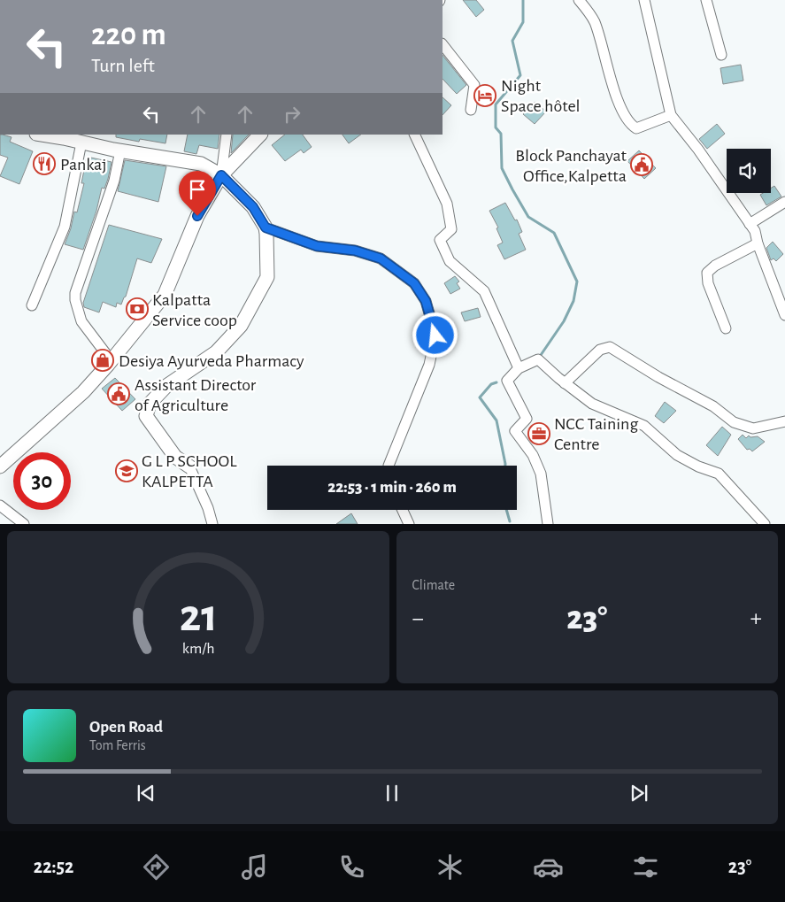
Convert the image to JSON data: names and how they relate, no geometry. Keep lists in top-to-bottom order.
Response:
{
  "places": {
    "hotel": ["Night Space hôtel"],
    "restaurant": ["Pankaj"],
    "public building": ["Block Panchayat Office,Kalpetta", "Assistant Director of Agriculture"],
    "bank": ["Kalpatta Service coop"],
    "shop": ["Desiya Ayurveda Pharmacy"],
    "office": ["NCC Taining Centre"],
    "school or university": ["G L P SCHOOL KALPETTA"]
  },
  "page": {
    "turn": ["220 m", "Turn left"],
    "limit": "30",
    "trip": "22:53 · 1 min · 260 m",
    "tile": "Climate",
    "heat": ["−", "23°", "+"],
    "song": ["Open Road", "Tom Ferris"],
    "tabs": ["22:52", "23°"],
    "gauge": ["21", "km/h"]
  }
}
